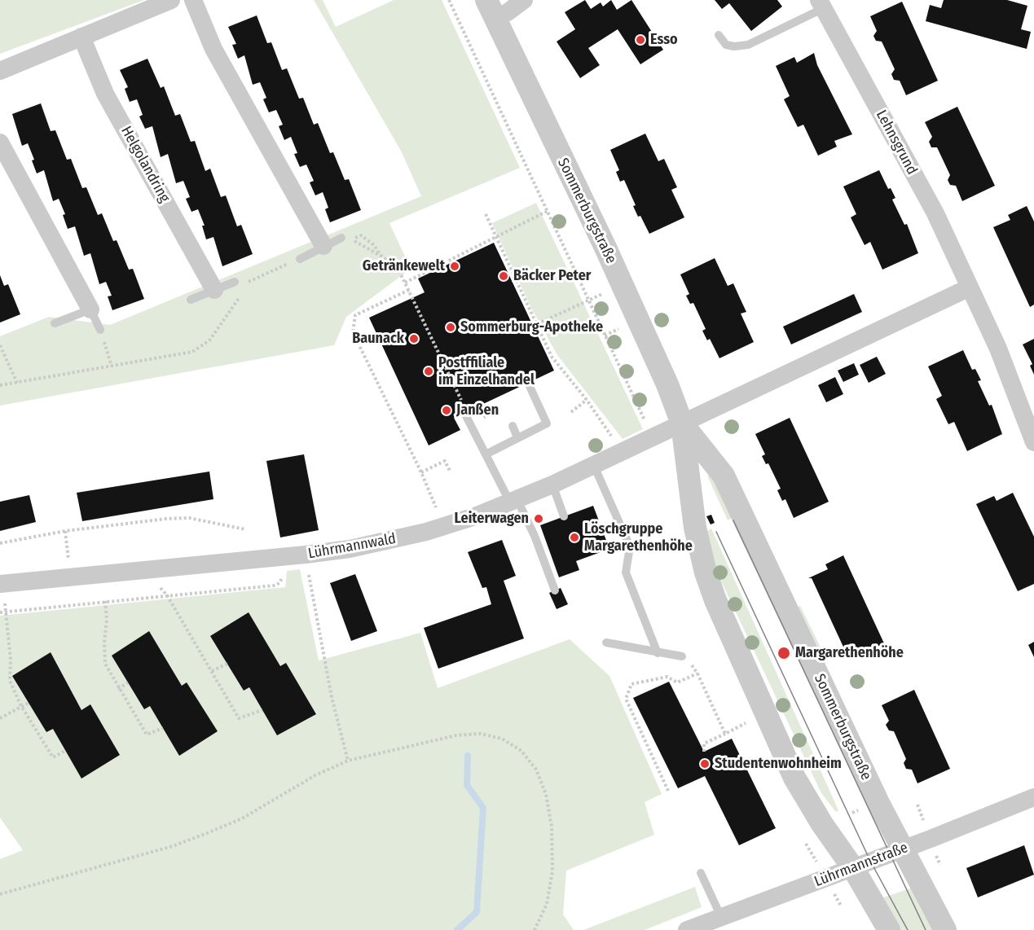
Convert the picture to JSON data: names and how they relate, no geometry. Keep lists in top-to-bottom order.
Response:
{
  "streets": {
    "street": [
      "Lehnsgrund",
      "Helgolandring",
      "Sommerburgstraße",
      "Lührmannwald",
      "Lührmannstraße"
    ]
  },
  "crossings": [
    ["Sommerburgstraße", "Lührmannwald"],
    ["Sommerburgstraße", "Lührmannstraße"]
  ],
  "places": [
    "Esso",
    "Getränkewelt",
    "Bäcker Peter",
    "Sommerburg-Apotheke",
    "Baunack",
    "Postffiliale im Einzelhandel",
    "Janßen",
    "Leiterwagen",
    "Löschgruppe Margarethenhöhe",
    "Margarethenhöhe",
    "Studentenwohnheim"
  ]
}
